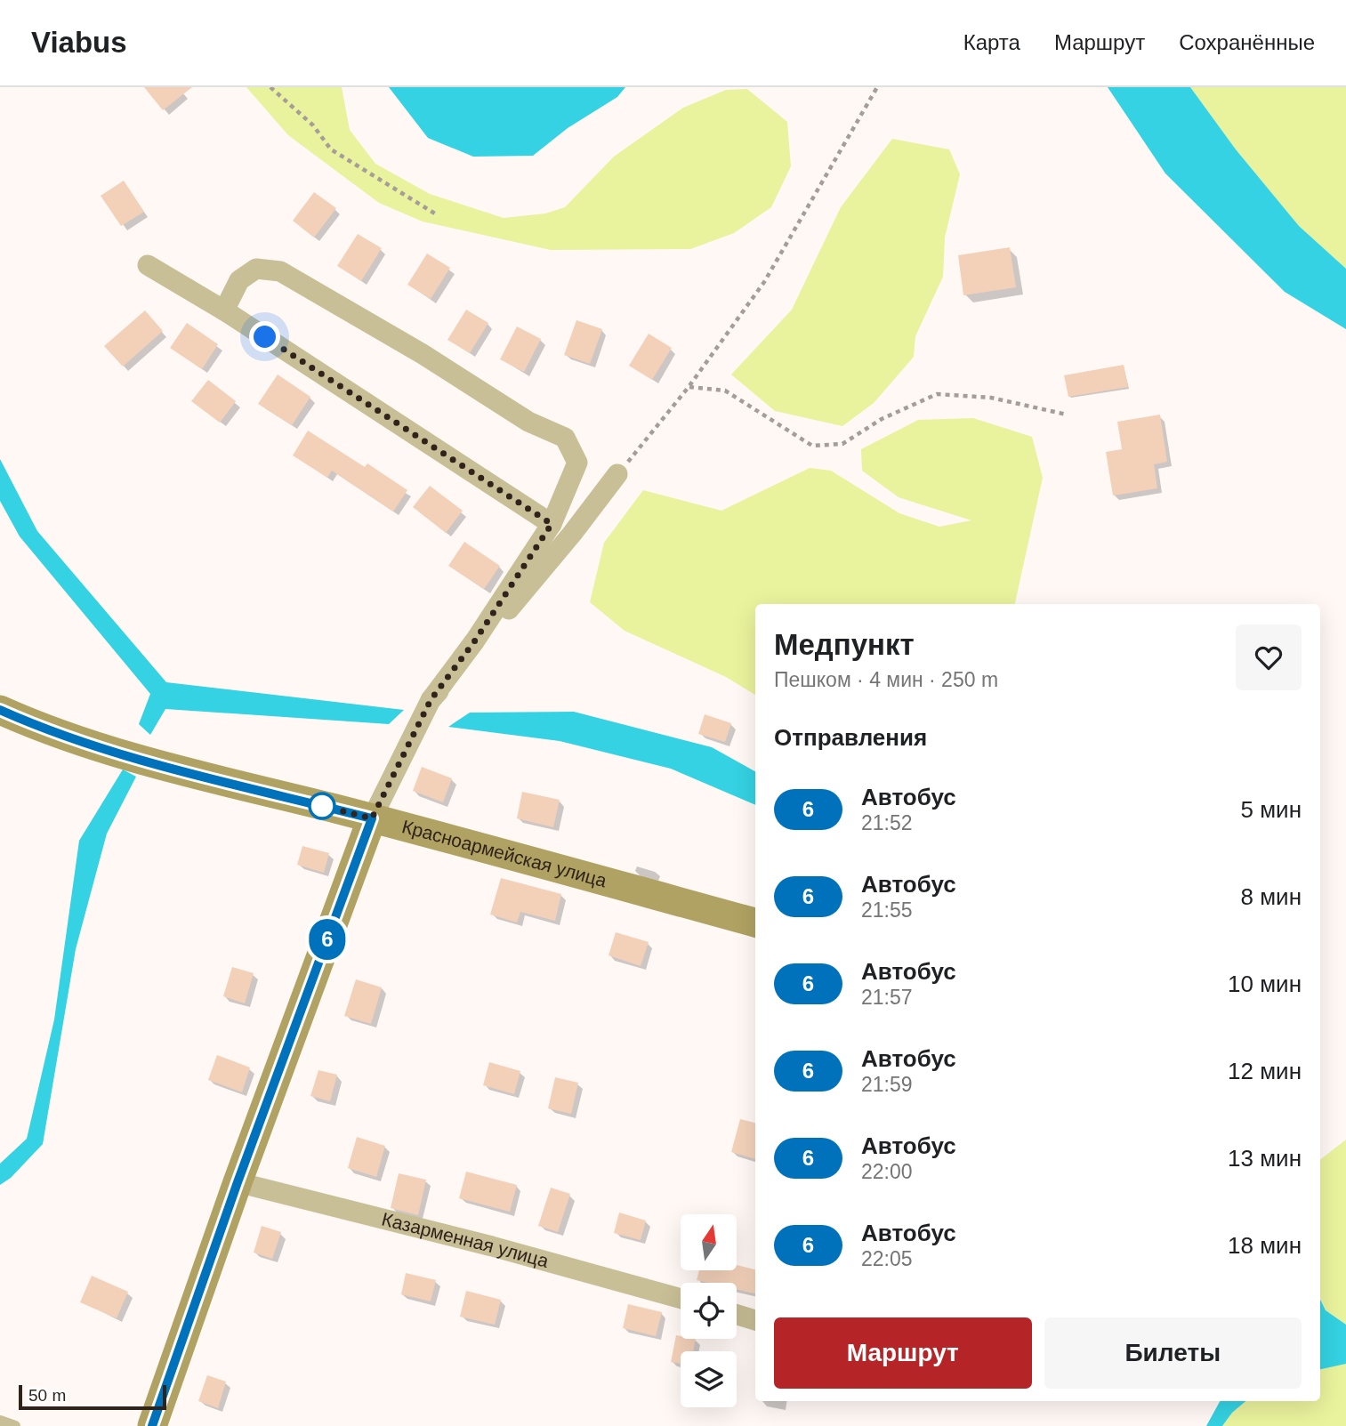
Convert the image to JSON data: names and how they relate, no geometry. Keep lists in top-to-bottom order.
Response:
{
  "streets": {
    "street": ["Красноармейская улица", "Казарменная улица"]
  },
  "lines": ["bus line 6"],
  "scale_bar": "50 m",
  "north": "top",
  "page": {
    "header": "Viabus",
    "nav": ["Карта", "Маршрут", "Сохранённые"],
    "on_map": "6",
    "heading": [
      ["Медпункт", "Пешком · 4 мин · 250 m"],
      "Отправления"
    ],
    "list": [
      {
        "mark": "6",
        "name": "Автобус",
        "note": "21:52",
        "value": "5 мин"
      },
      {
        "mark": "6",
        "name": "Автобус",
        "note": "21:55",
        "value": "8 мин"
      },
      {
        "mark": "6",
        "name": "Автобус",
        "note": "21:57",
        "value": "10 мин"
      },
      {
        "mark": "6",
        "name": "Автобус",
        "note": "21:59",
        "value": "12 мин"
      },
      {
        "mark": "6",
        "name": "Автобус",
        "note": "22:00",
        "value": "13 мин"
      },
      {
        "mark": "6",
        "name": "Автобус",
        "note": "22:05",
        "value": "18 мин"
      }
    ],
    "buttons": ["Маршрут", "Билеты"],
    "scale": "50 m"
  }
}
